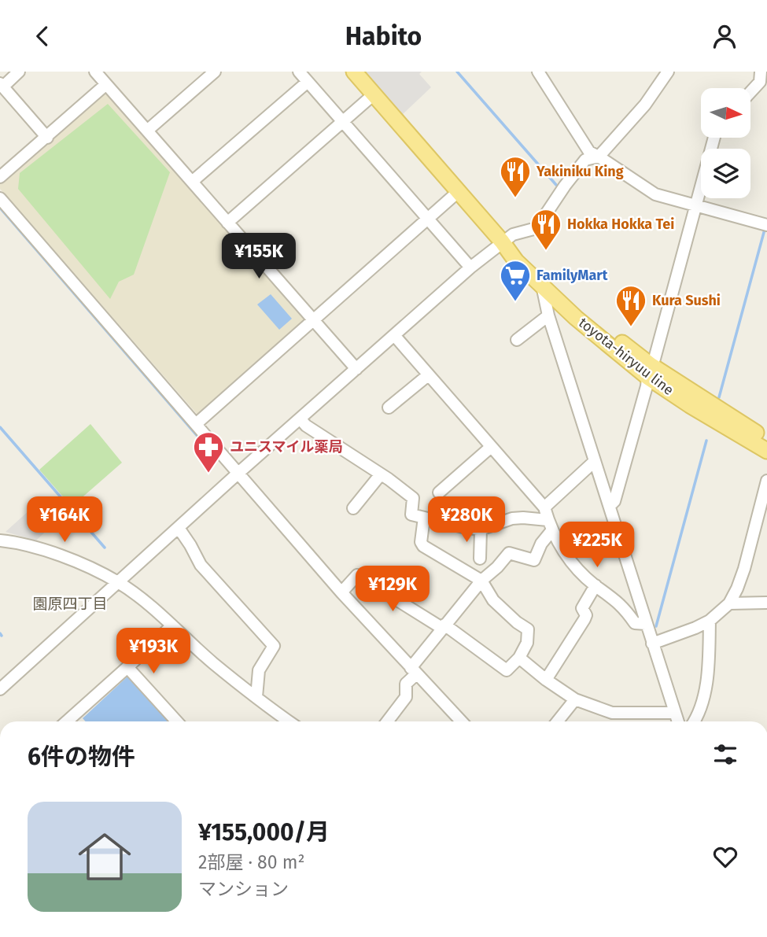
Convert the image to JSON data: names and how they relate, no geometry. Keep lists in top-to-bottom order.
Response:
{
  "streets": {
    "main road": ["toyota-hiryuu line"]
  },
  "districts": ["園原四丁目"],
  "places": {
    "restaurant": ["Yakiniku King", "Hokka Hokka Tei", "Kura Sushi"],
    "supermarket": ["FamilyMart"],
    "pharmacy": ["ユニスマイル薬局"]
  },
  "north": "right",
  "page": {
    "header": "Habito",
    "price": [
      "¥155K",
      "¥164K",
      "¥280K",
      "¥225K",
      "¥129K",
      "¥193K"
    ],
    "heading": "6件の物件",
    "list": [
      {
        "name": "¥155,000/月",
        "note": "2部屋 · 80 m² · マンション"
      }
    ]
  }
}
